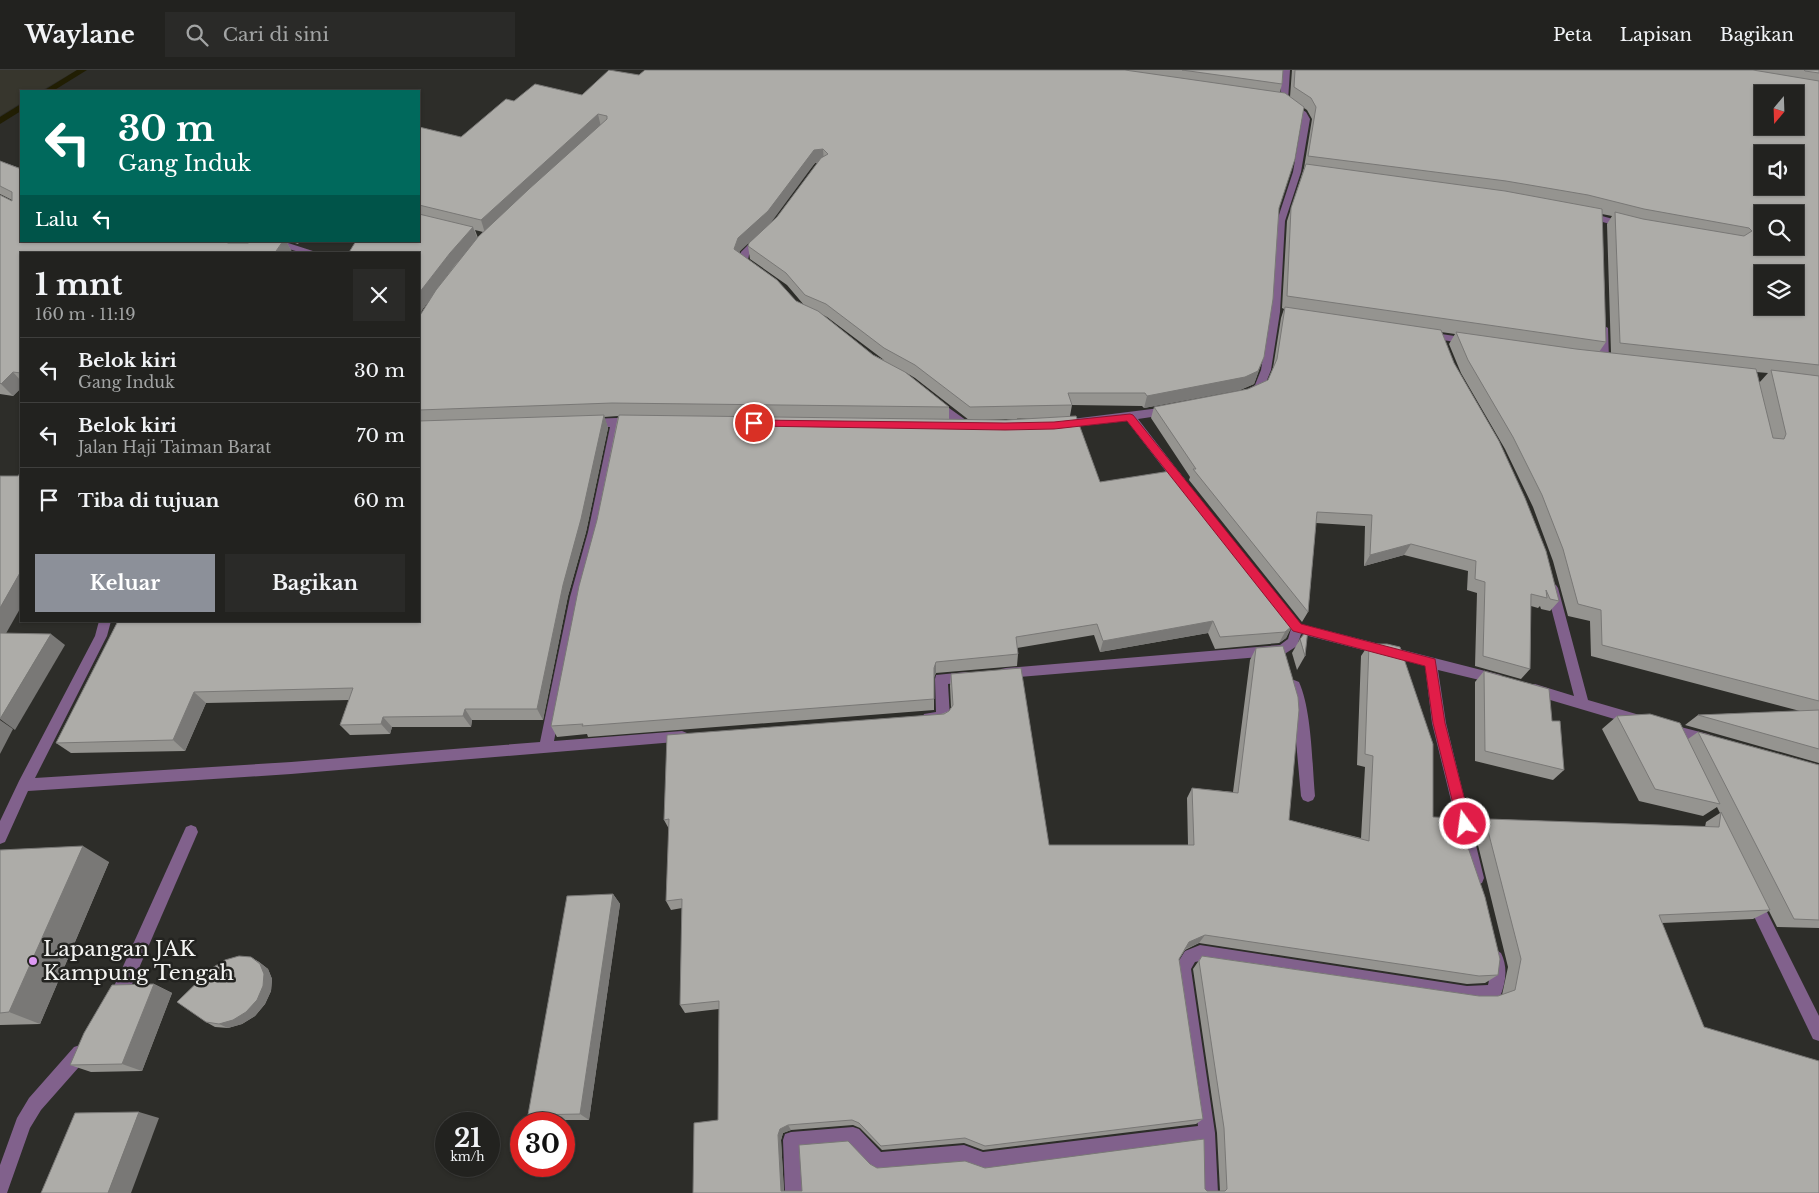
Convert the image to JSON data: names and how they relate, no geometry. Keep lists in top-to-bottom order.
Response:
{
  "places": ["Lapangan JAK Kampung Tengah"],
  "north": "bottom",
  "page": {
    "header": "Waylane",
    "search": "Cari di sini",
    "nav": ["Peta", "Lapisan", "Bagikan"],
    "turn": ["30 m", "Gang Induk"],
    "then": "Lalu",
    "heading": ["1 mnt", "160 m · 11:19"],
    "list": [
      {
        "name": "Belok kiri",
        "note": "Gang Induk",
        "value": "30 m"
      },
      {
        "name": "Belok kiri",
        "note": "Jalan Haji Taiman Barat",
        "value": "70 m"
      },
      {
        "name": "Tiba di tujuan",
        "value": "60 m"
      }
    ],
    "buttons": ["Keluar", "Bagikan"],
    "speed": "21 km/h",
    "limit": "30"
  }
}
